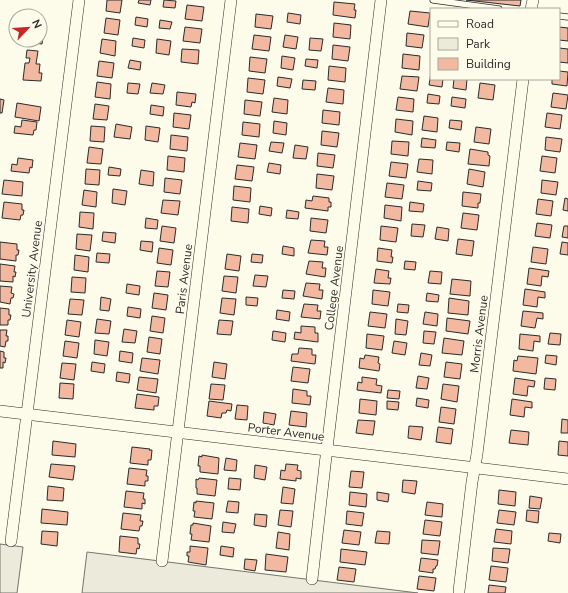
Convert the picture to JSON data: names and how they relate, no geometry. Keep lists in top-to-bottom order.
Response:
{
  "streets": {
    "street": [
      "University Avenue",
      "Paris Avenue",
      "College Avenue",
      "Morris Avenue",
      "Porter Avenue"
    ]
  },
  "crossings": [
    ["University Avenue", "Porter Avenue"],
    ["Paris Avenue", "Porter Avenue"],
    ["College Avenue", "Porter Avenue"],
    ["Morris Avenue", "Porter Avenue"]
  ],
  "legend": ["Road", "Park", "Building"],
  "north": "top right"
}
